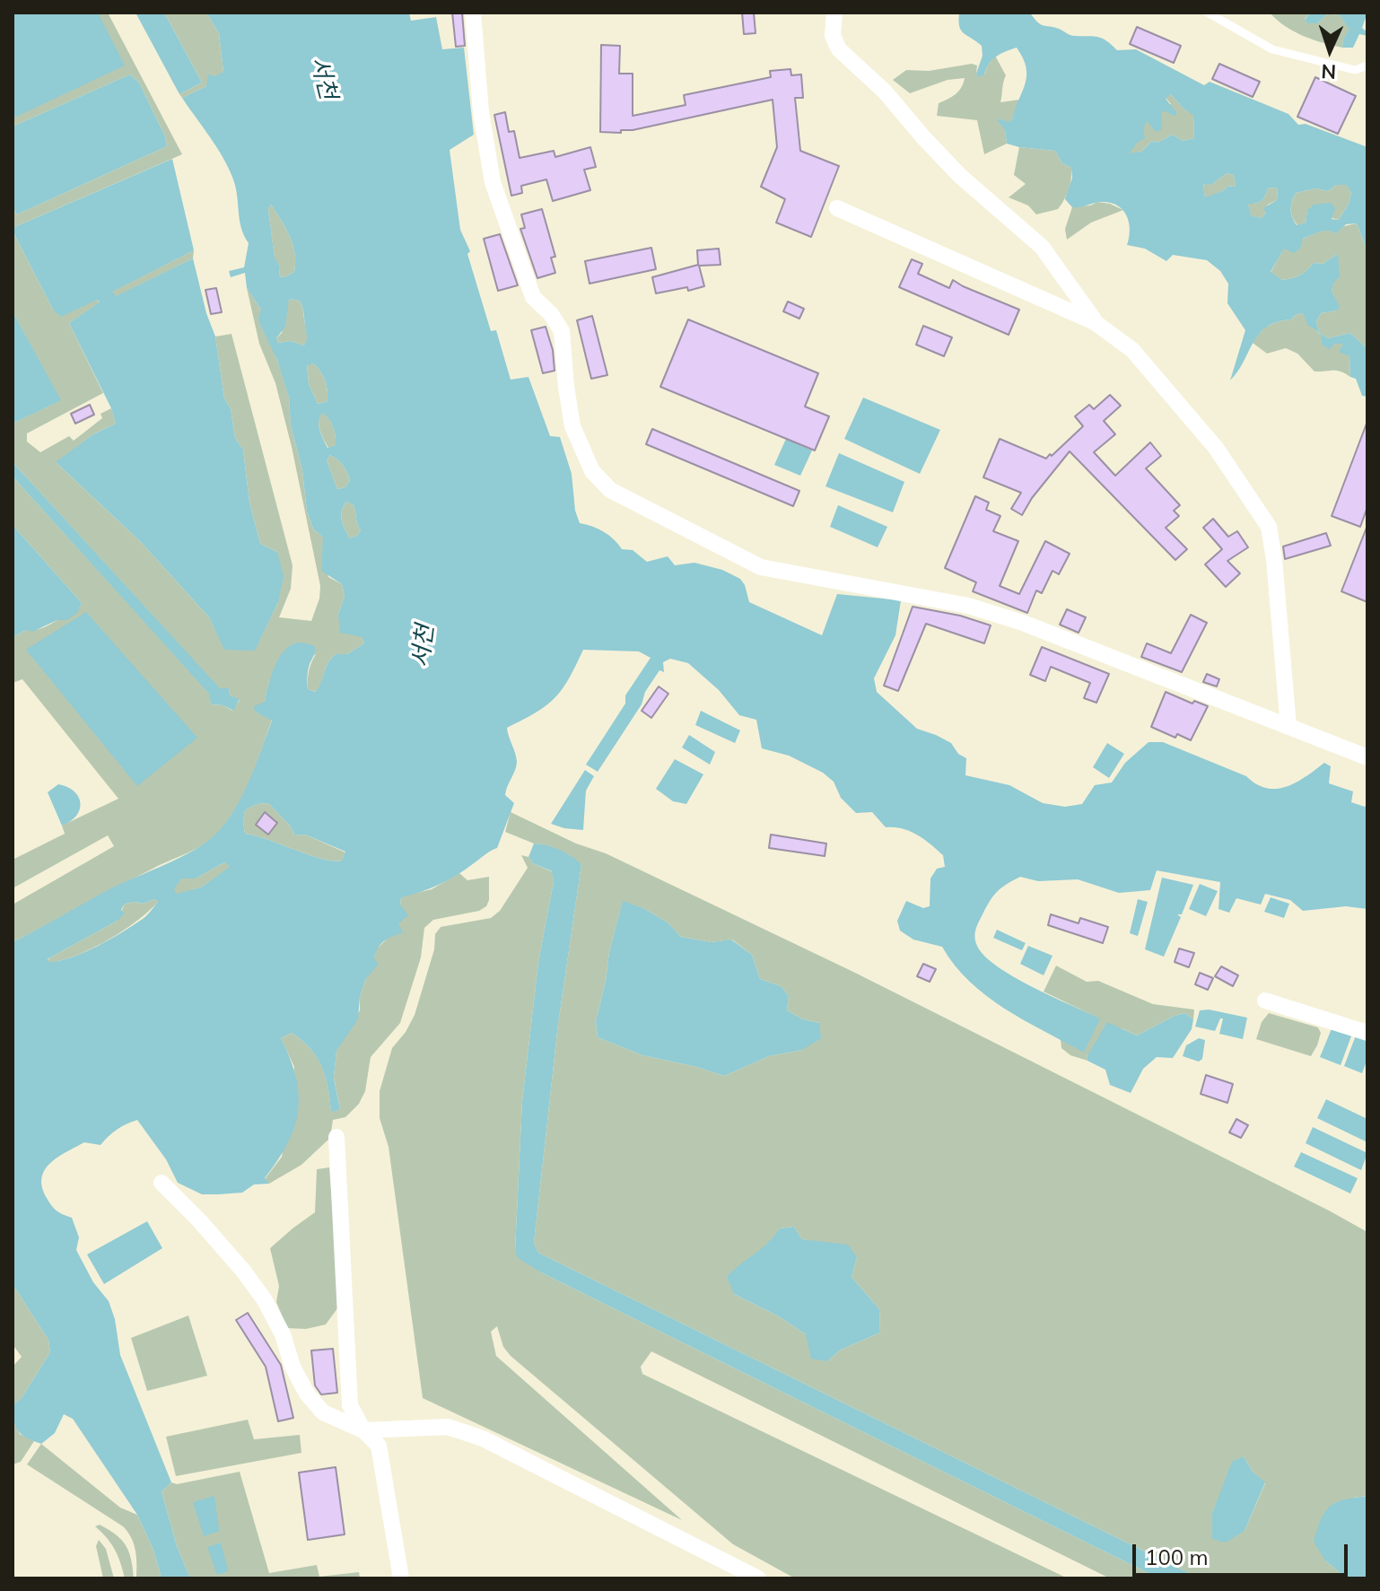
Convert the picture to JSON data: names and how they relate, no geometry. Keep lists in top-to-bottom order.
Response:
{
  "water": ["서천"],
  "scale_bar": "100 m",
  "north": "bottom"
}
